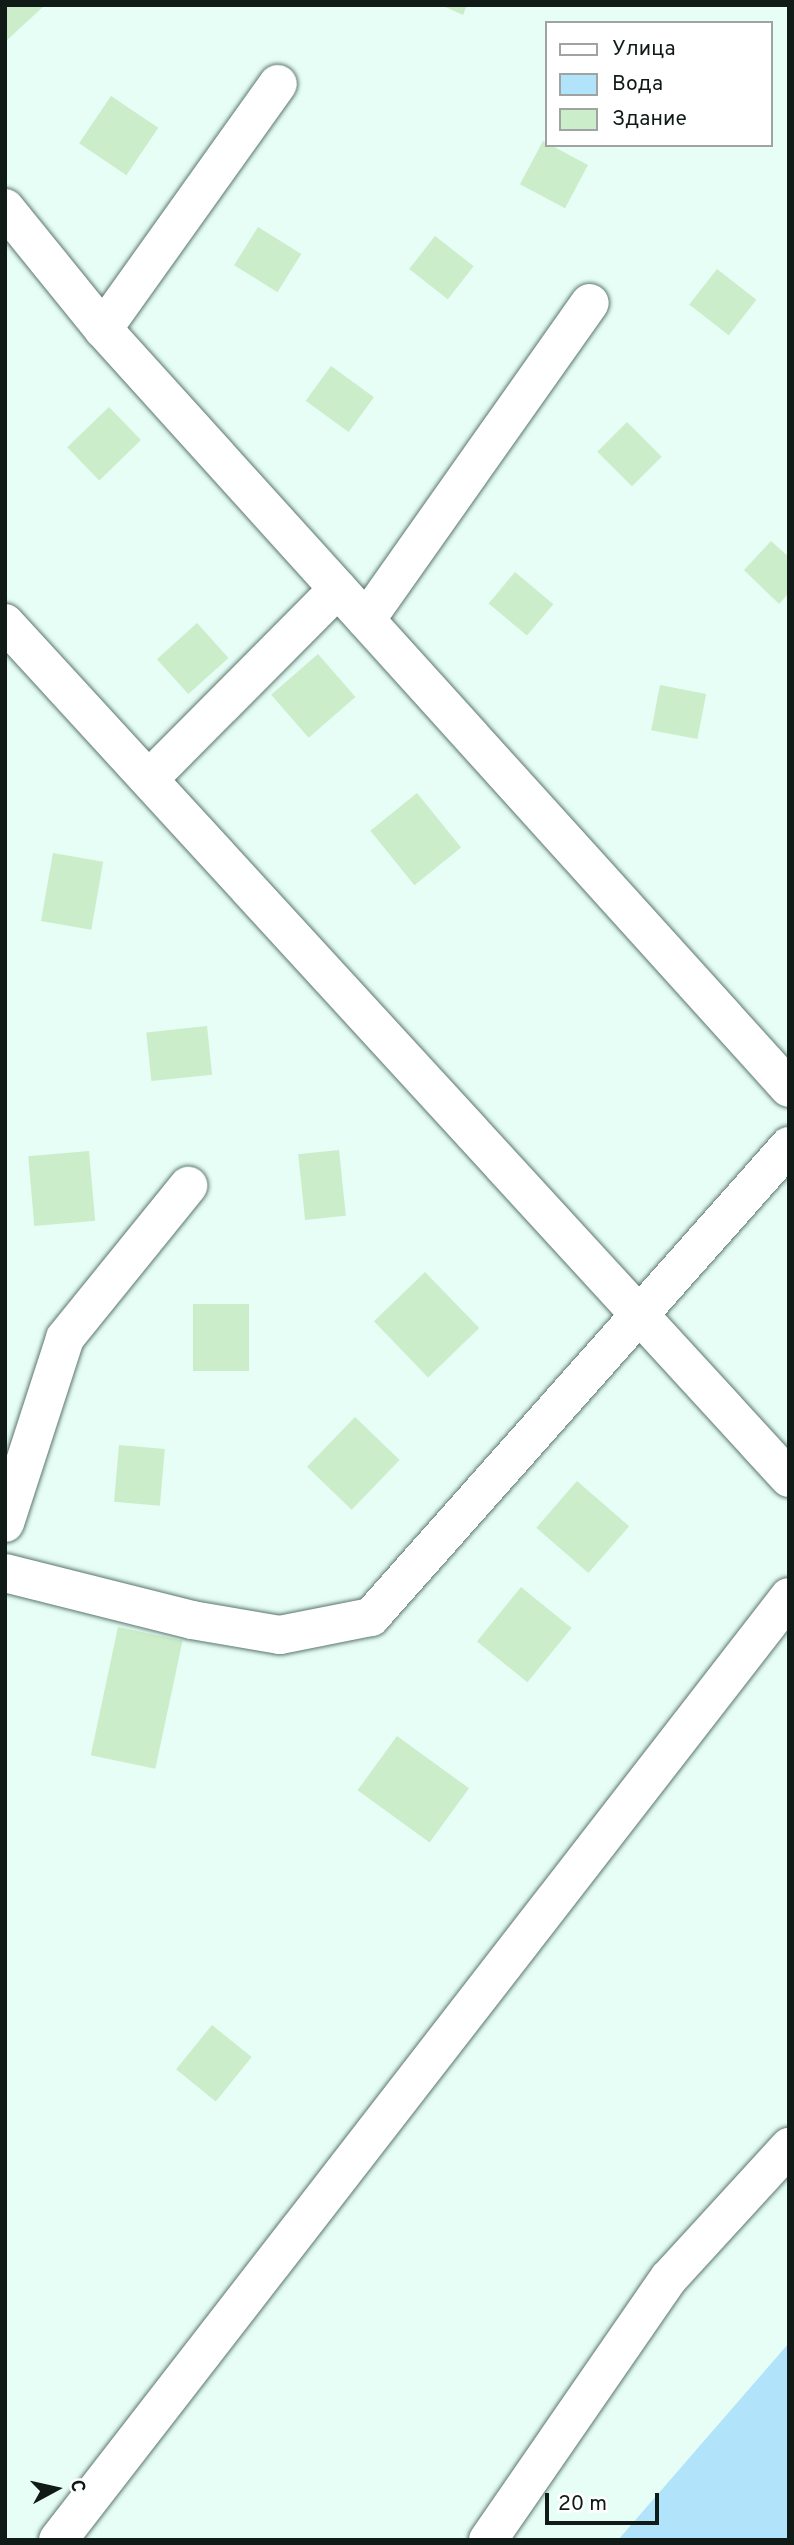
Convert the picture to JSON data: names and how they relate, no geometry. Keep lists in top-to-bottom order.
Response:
{
  "legend": ["Улица", "Вода", "Здание"],
  "scale_bar": "20 m",
  "north": "right"
}
